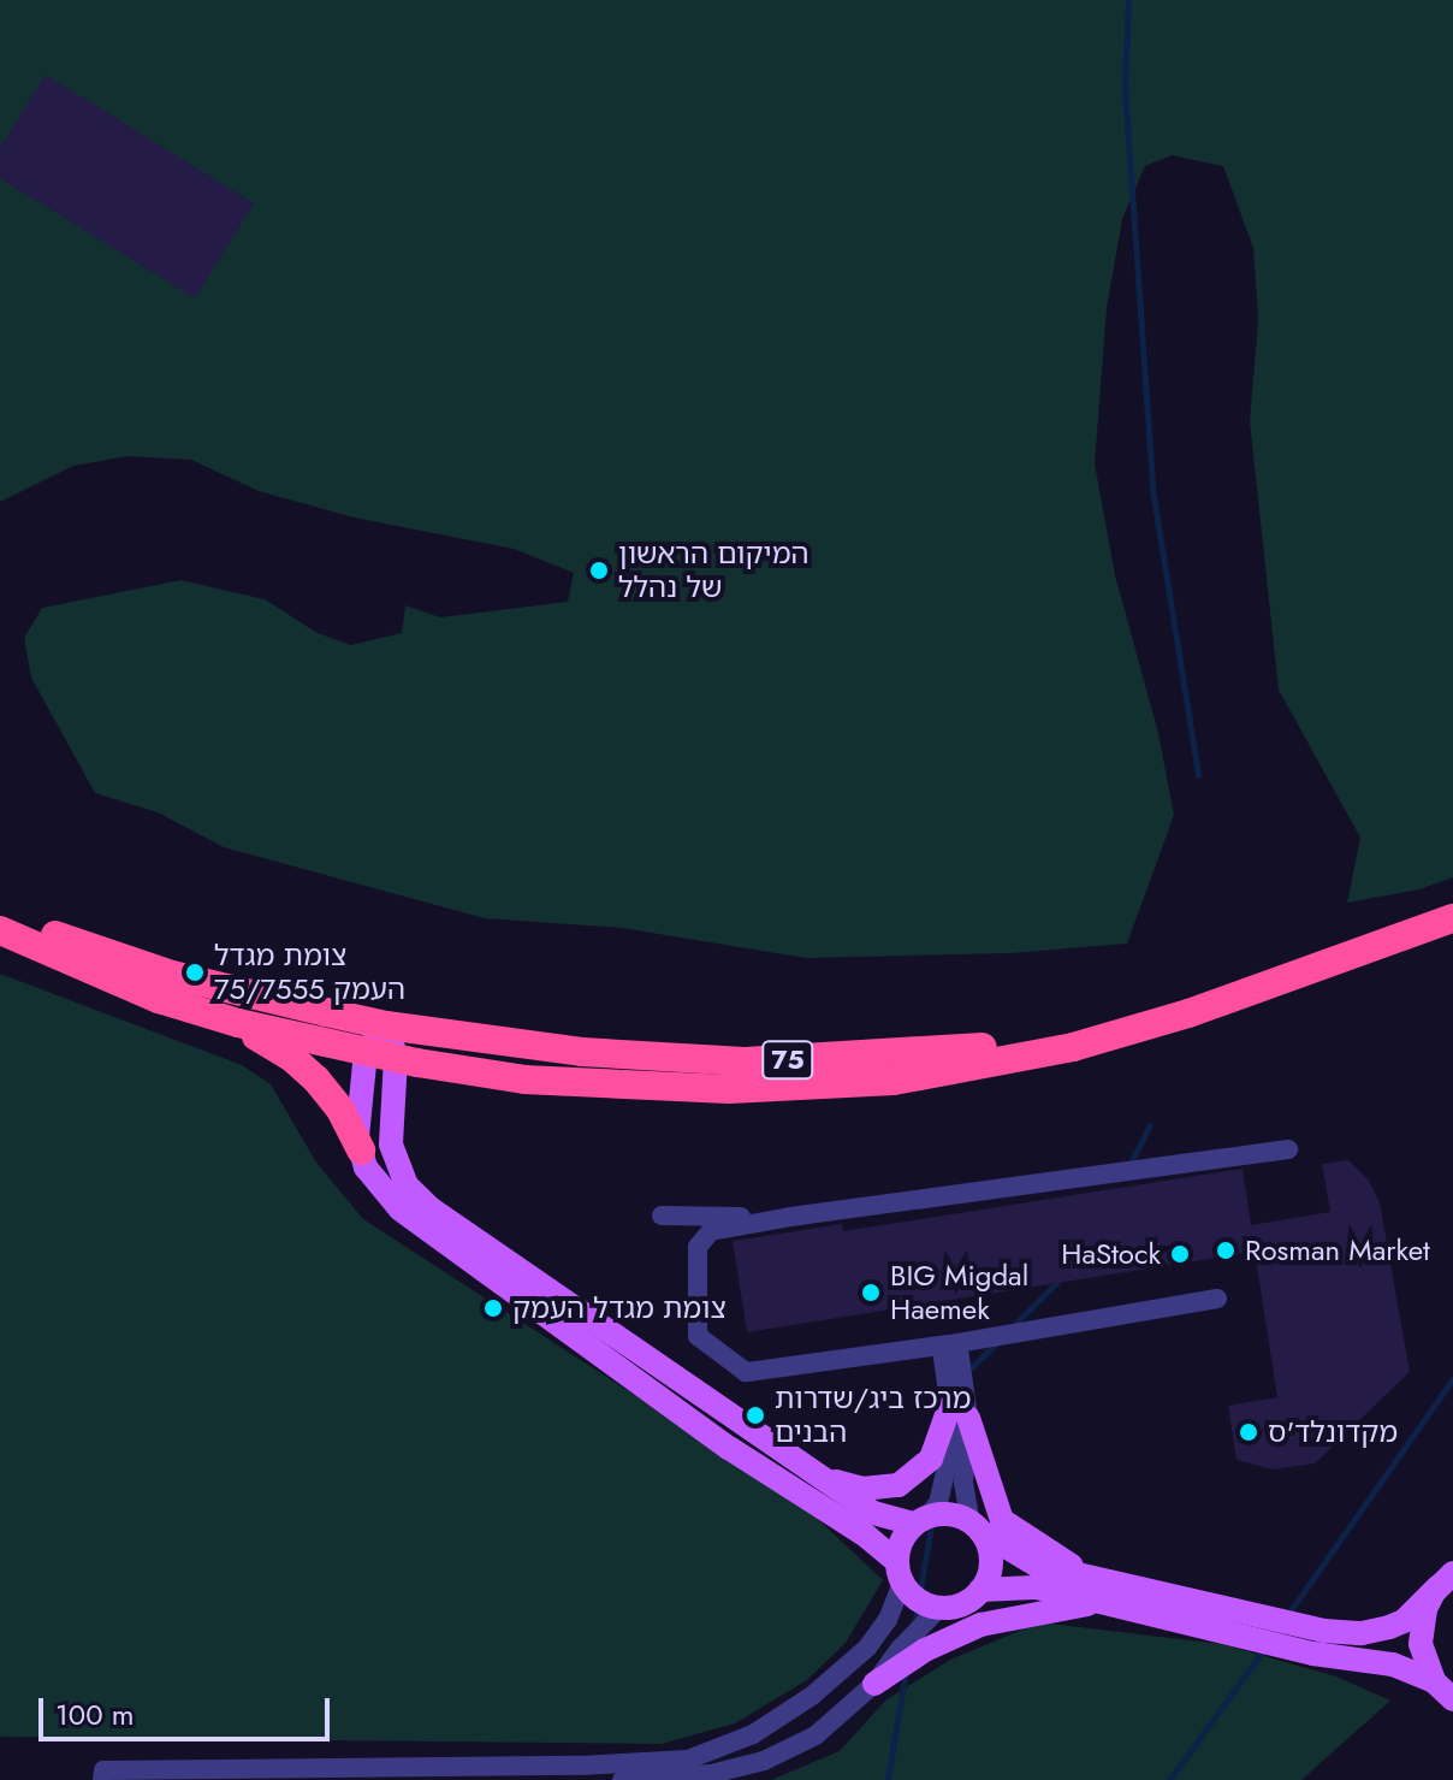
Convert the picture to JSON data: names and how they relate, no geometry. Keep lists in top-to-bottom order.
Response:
{
  "streets": {
    "highway": ["75"]
  },
  "places": [
    "המיקום הראשון של נהלל",
    "צומת מגדל העמק 75/7555",
    "Rosman Market",
    "HaStock",
    "BIG Migdal Haemek",
    "צומת מגדל העמק",
    "מרכז ביג/שדרות הבנים",
    "מקדונלד'ס"
  ],
  "scale_bar": "100 m"
}
